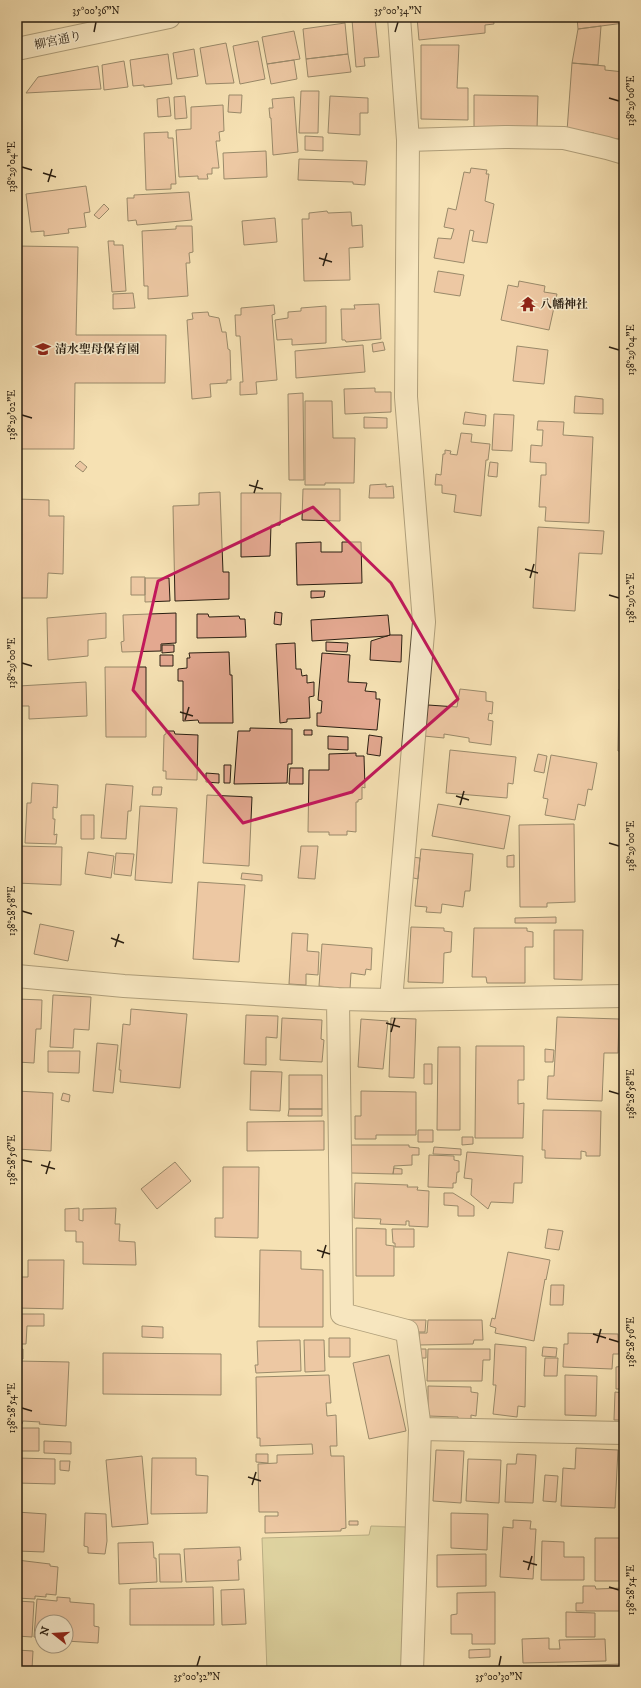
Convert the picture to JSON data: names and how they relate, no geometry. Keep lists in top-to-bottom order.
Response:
{
  "streets": {
    "street": ["柳宮通り"]
  },
  "places": {
    "temple": ["八幡神社"],
    "school or university": ["清水聖母保育園"]
  },
  "north": "left",
  "coordinates": [
    "35°00'36\"N",
    "35°00'34\"N",
    "138°29'06\"E",
    "138°29'04\"E",
    "138°29'02\"E",
    "138°29'00\"E",
    "138°28'58\"E",
    "138°28'56\"E",
    "138°28'54\"E",
    "35°00'32\"N",
    "35°00'30\"N"
  ]
}
